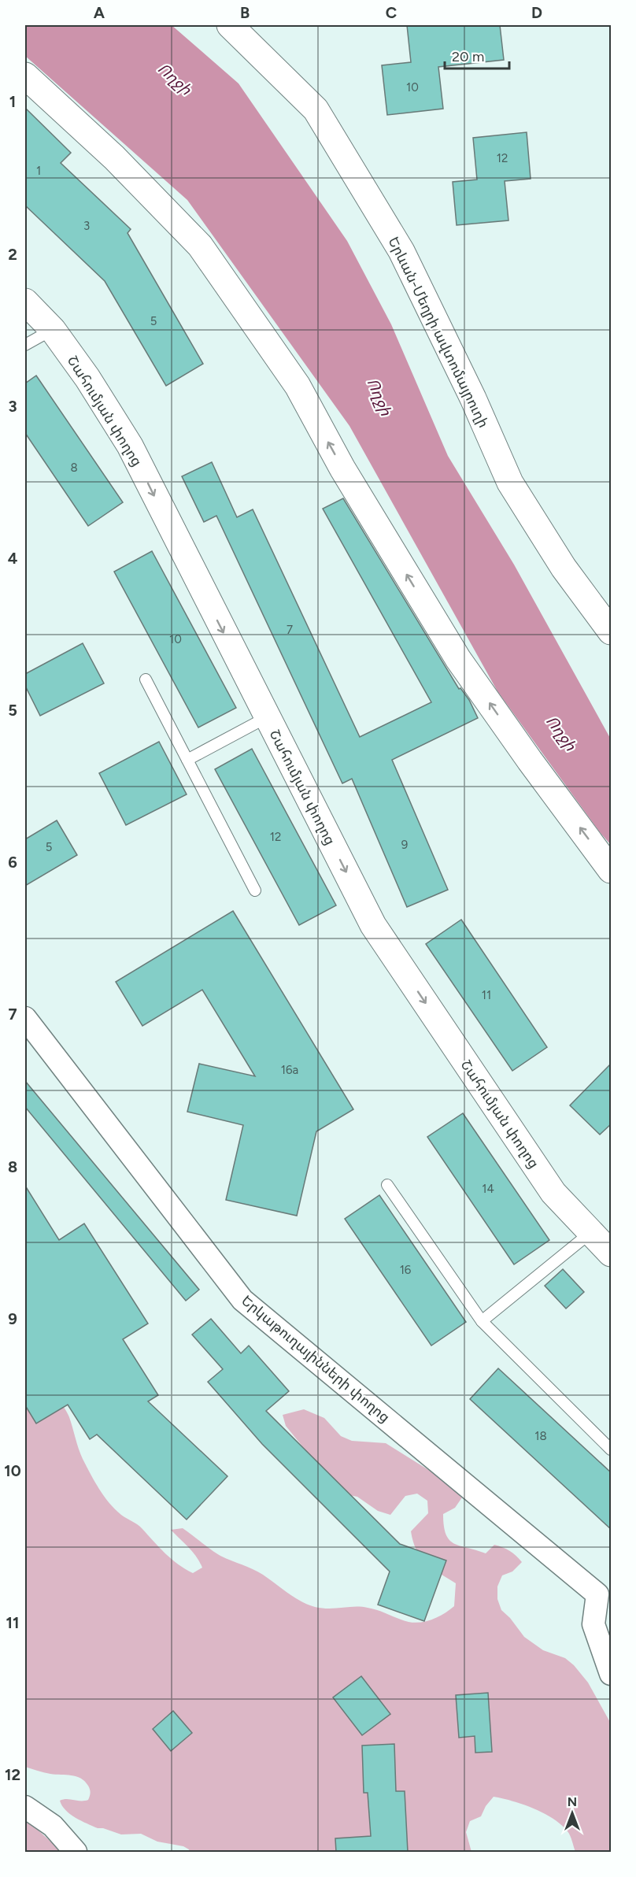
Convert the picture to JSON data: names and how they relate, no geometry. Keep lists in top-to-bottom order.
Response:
{
  "streets": {
    "main road": ["Երևան-Մեղրի ավտոմայրուղի", "Շահումյան փողոց"],
    "street": ["Երկաթուղայինների փողոց"]
  },
  "water": ["Ողջի"],
  "house_numbers": [
    "10",
    "12",
    "1",
    "3",
    "5",
    "8",
    "7",
    "10",
    "12",
    "9",
    "5",
    "11",
    "16a",
    "14",
    "16",
    "18"
  ],
  "scale_bar": "20 m",
  "north": "top",
  "grid": {
    "columns": [
      "A",
      "B",
      "C",
      "D"
    ],
    "rows": [
      "1",
      "2",
      "3",
      "4",
      "5",
      "6",
      "7",
      "8",
      "9",
      "10",
      "11",
      "12"
    ]
  }
}
